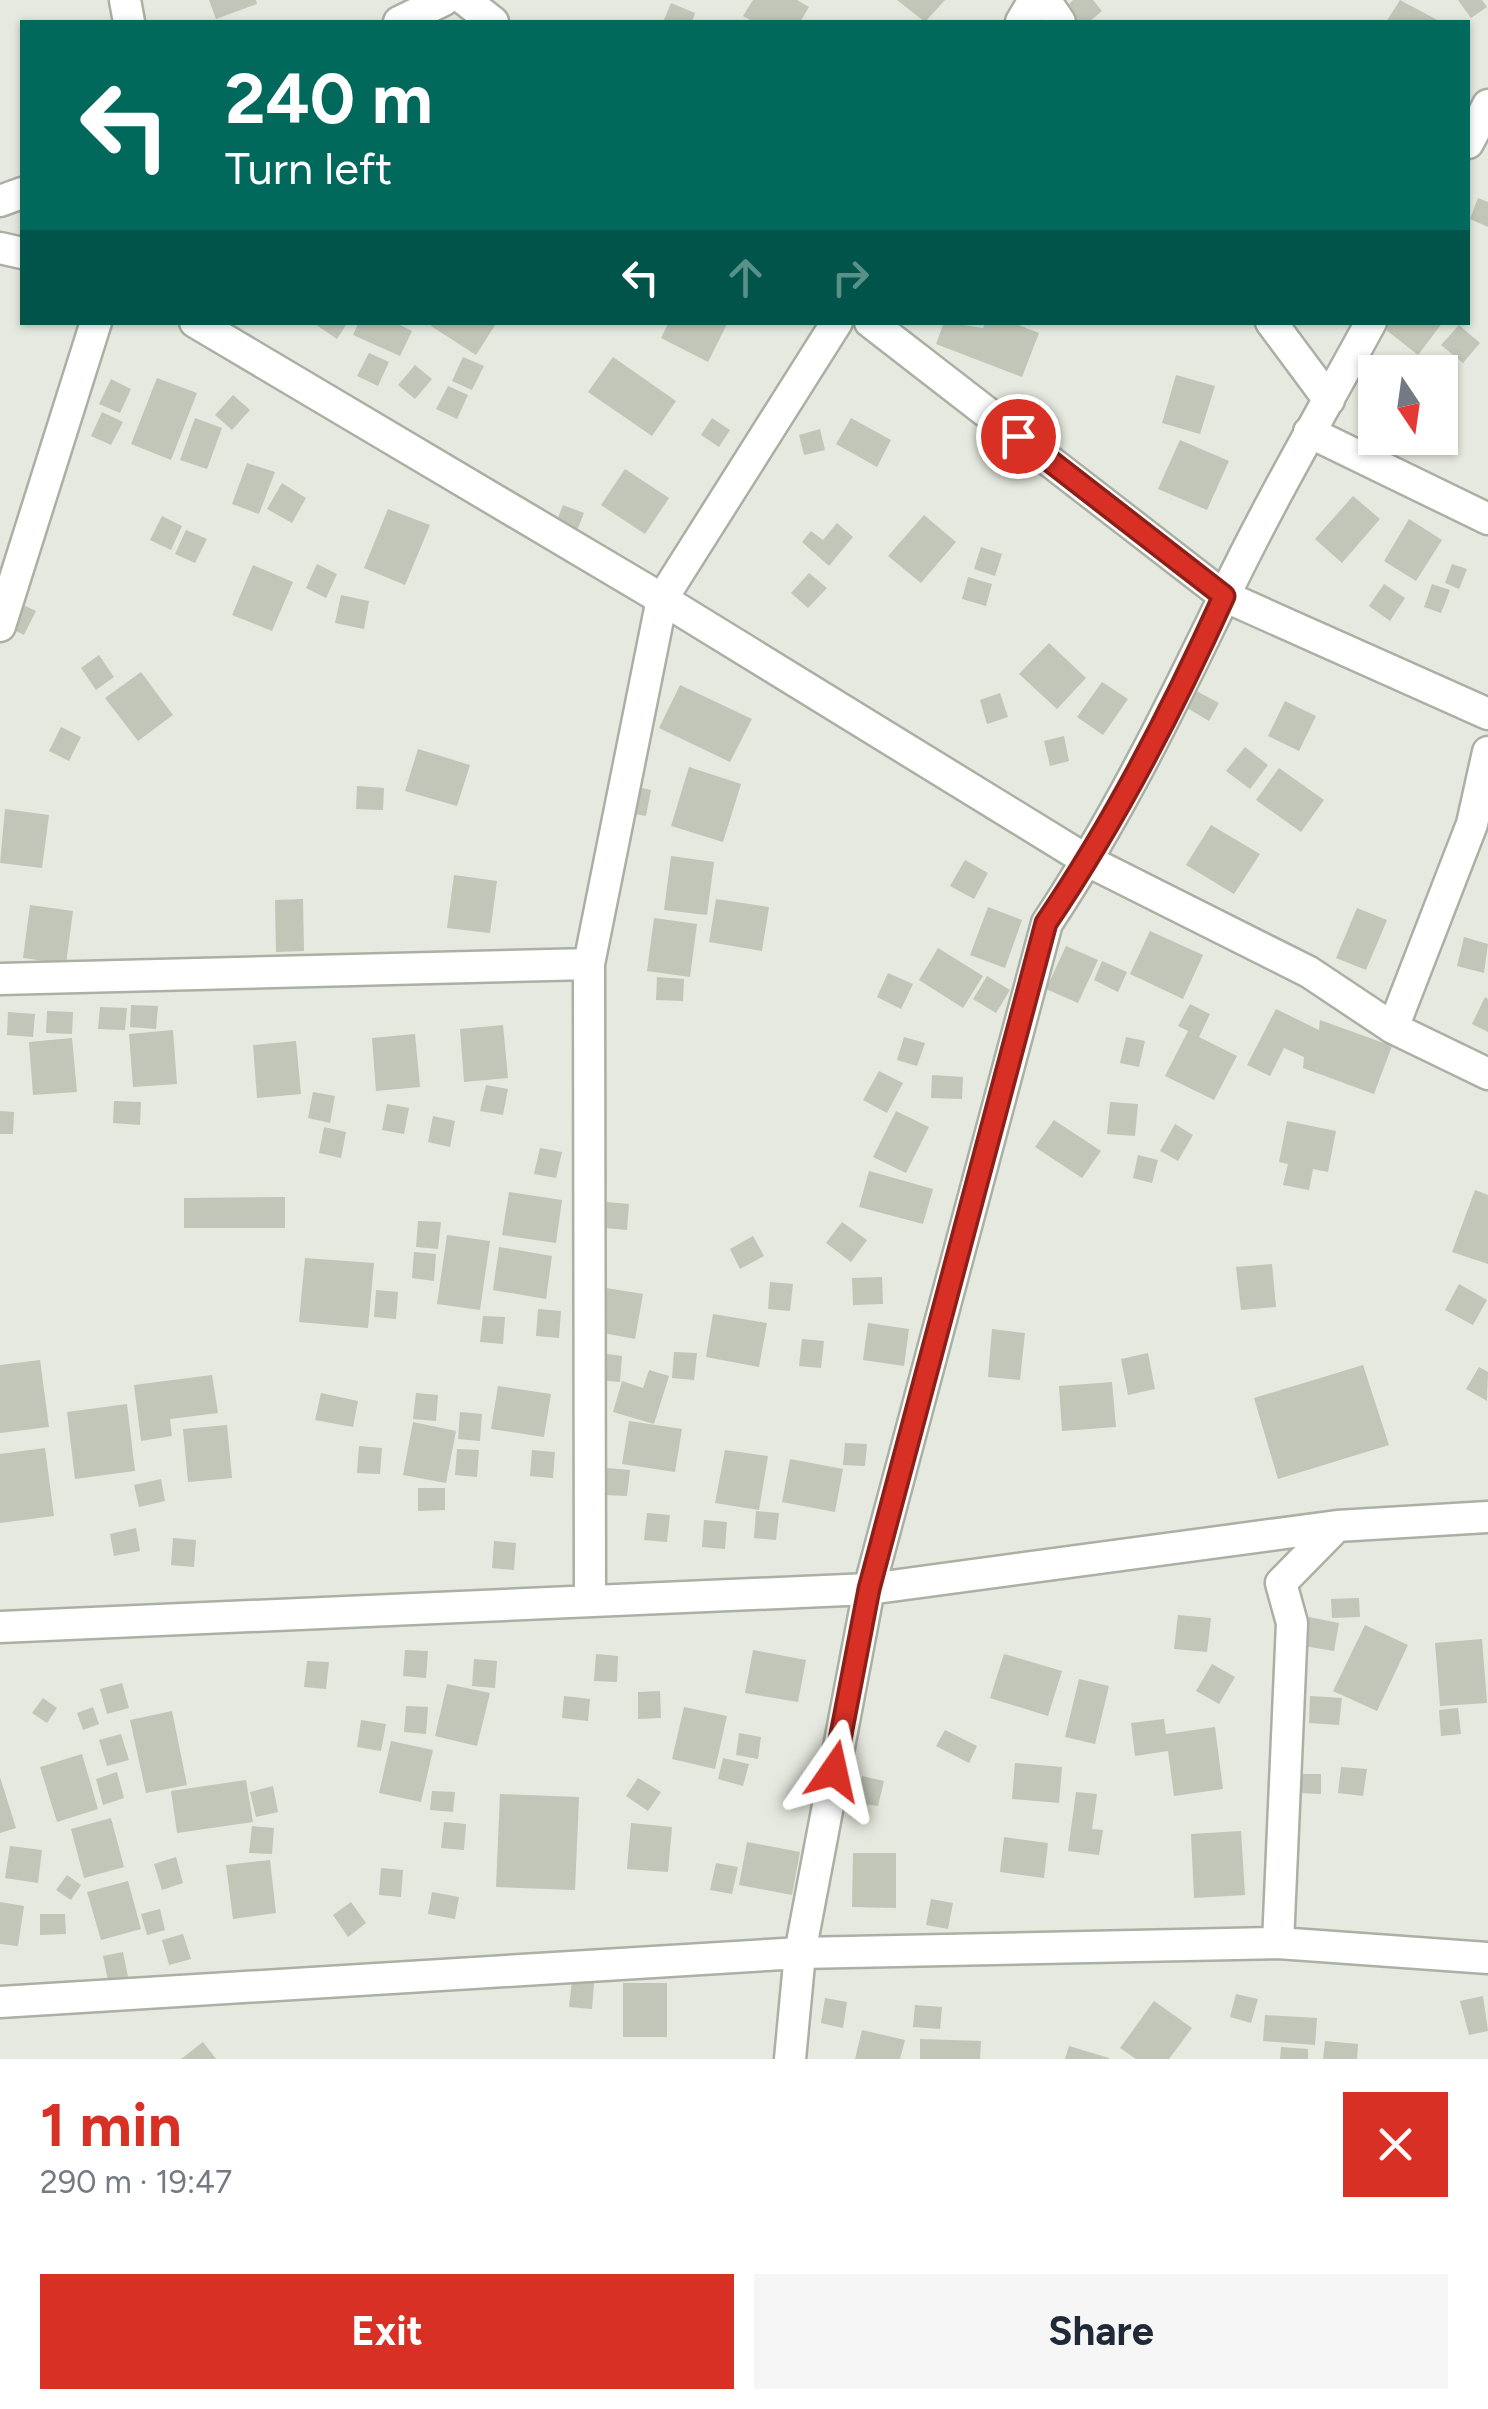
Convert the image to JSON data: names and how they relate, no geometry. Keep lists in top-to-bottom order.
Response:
{
  "north": "bottom",
  "page": {
    "turn": ["240 m", "Turn left"],
    "heading": ["1 min", "290 m · 19:47"],
    "buttons": ["Exit", "Share"]
  }
}
